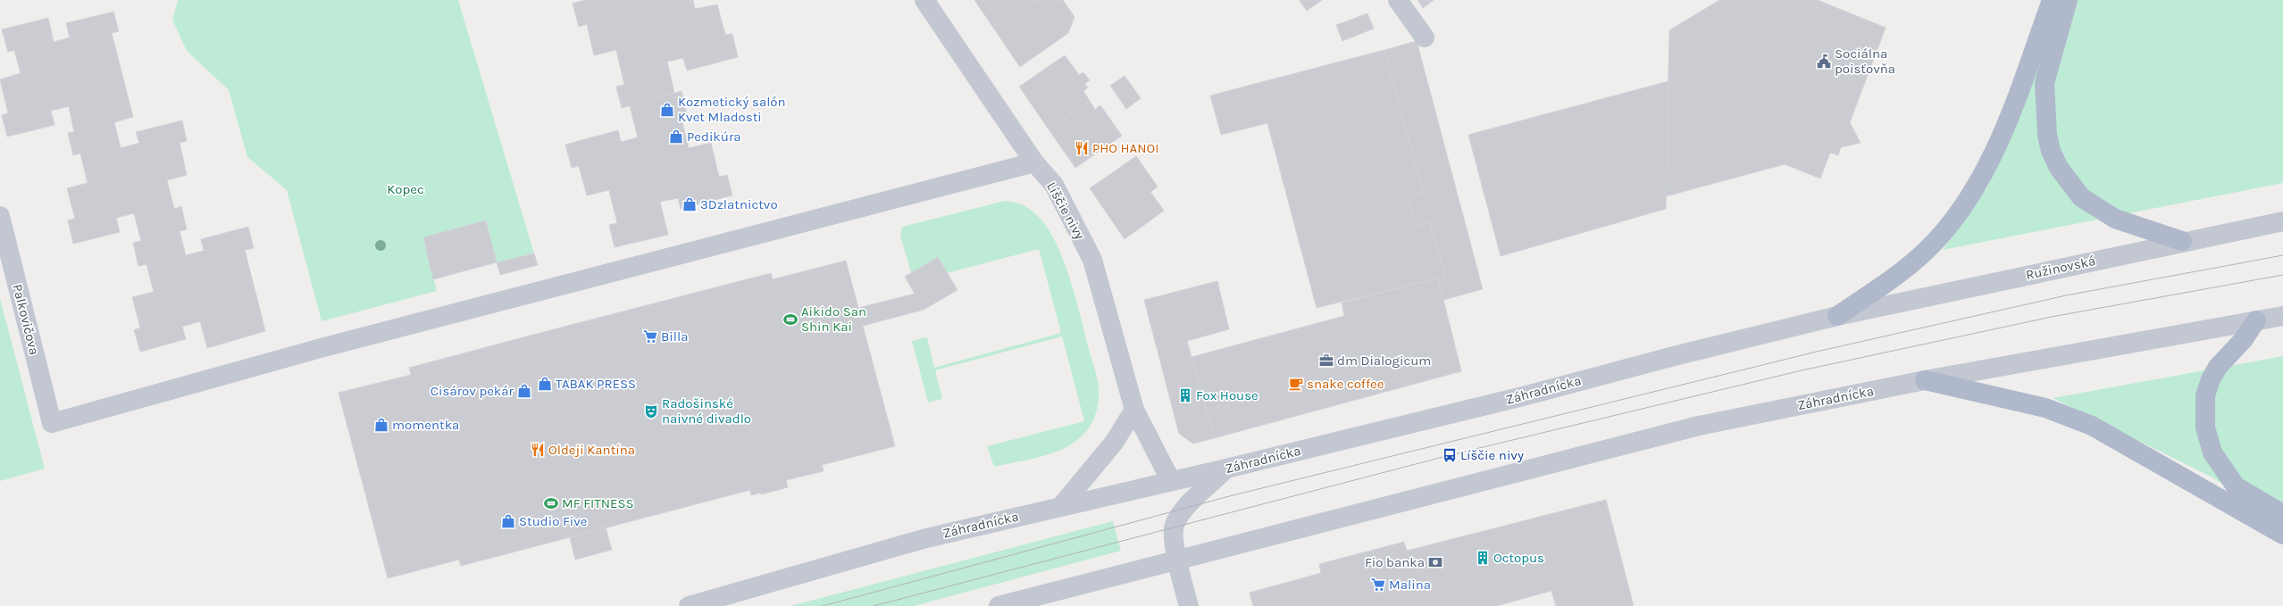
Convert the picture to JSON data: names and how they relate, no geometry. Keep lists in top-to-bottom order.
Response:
{
  "streets": {
    "street": [
      "Líščie nivy",
      "Ružinovská",
      "Palkovičova",
      "Záhradnícka"
    ]
  },
  "crossings": [
    ["Líščie nivy", "Palkovičova"],
    ["Líščie nivy", "Záhradnícka"],
    ["Ružinovská", "Záhradnícka"]
  ],
  "parks": ["Kopec"],
  "places": {
    "public building": ["Sociálna poisťovňa"],
    "shop": [
      "Kozmetický salón Kvet Mladosti",
      "Pedikúra",
      "3Dzlatnictvo",
      "TABAK PRESS",
      "Cisárov pekár",
      "momentka",
      "Studio Five"
    ],
    "restaurant": ["PHO HANOI", "Oldeji Kantína"],
    "sports": ["Aikido San Shin Kai", "MF FITNESS"],
    "supermarket": ["Billa", "Malina"],
    "office": ["dm Dialogicum"],
    "cafe": ["snake coffee"],
    "building": ["Fox House", "Octopus"],
    "theatre": ["Radošinské naivné divadlo"],
    "bus stop": ["Líščie nivy"],
    "bank": ["Fio banka"]
  }
}
